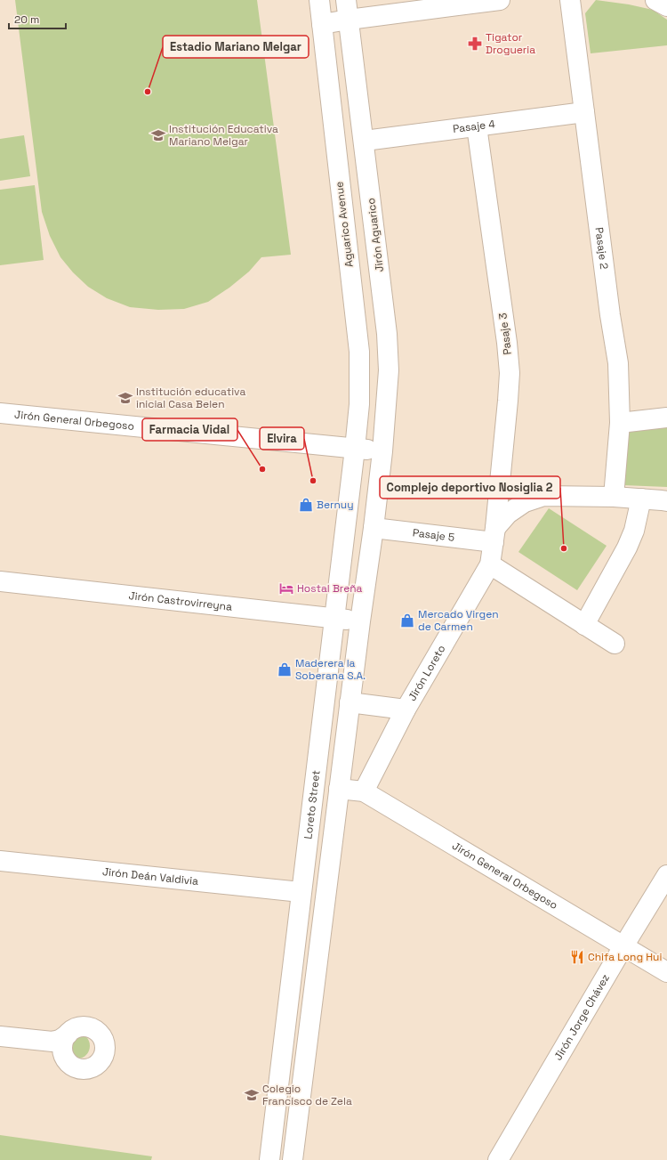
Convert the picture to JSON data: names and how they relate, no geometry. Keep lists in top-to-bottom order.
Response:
{
  "streets": {
    "street": [
      "Pasaje 4",
      "Aguarico Avenue",
      "Jirón Aguarico",
      "Pasaje 2",
      "Pasaje 3",
      "Jirón General Orbegoso",
      "Pasaje 5",
      "Jirón Castrovirreyna",
      "Jirón Loreto",
      "Loreto Street",
      "Jirón Deán Valdivia",
      "Jirón Jorge Chávez"
    ]
  },
  "crossings": [
    ["Pasaje 4", "Jirón Aguarico"],
    ["Pasaje 4", "Pasaje 2"],
    ["Pasaje 4", "Pasaje 3"],
    ["Aguarico Avenue", "Jirón General Orbegoso"],
    ["Aguarico Avenue", "Loreto Street"],
    ["Jirón Aguarico", "Jirón General Orbegoso"],
    ["Pasaje 3", "Pasaje 5"],
    ["Pasaje 3", "Jirón Loreto"],
    ["Jirón General Orbegoso", "Jirón Loreto"],
    ["Jirón General Orbegoso", "Loreto Street"],
    ["Jirón General Orbegoso", "Jirón Jorge Chávez"],
    ["Pasaje 5", "Jirón Loreto"],
    ["Jirón Castrovirreyna", "Loreto Street"],
    ["Loreto Street", "Jirón Deán Valdivia"]
  ],
  "places": {
    "pharmacy": ["Tigator Drogueria"],
    "other": [
      "Estadio Mariano Melgar",
      "Farmacia Vidal",
      "Elvira",
      "Complejo deportivo Nosiglia 2"
    ],
    "school or university": ["Institución Educativa Mariano Melgar", "Institución educativa inicial Casa Belen", "Colegio Francisco de Zela"],
    "shop": ["Bernuy", "Mercado Virgen de Carmen", "Maderera la Soberana S.A."],
    "hotel": ["Hostal Breña"],
    "restaurant": ["Chifa Long Hui"]
  },
  "scale_bar": "20 m"
}
